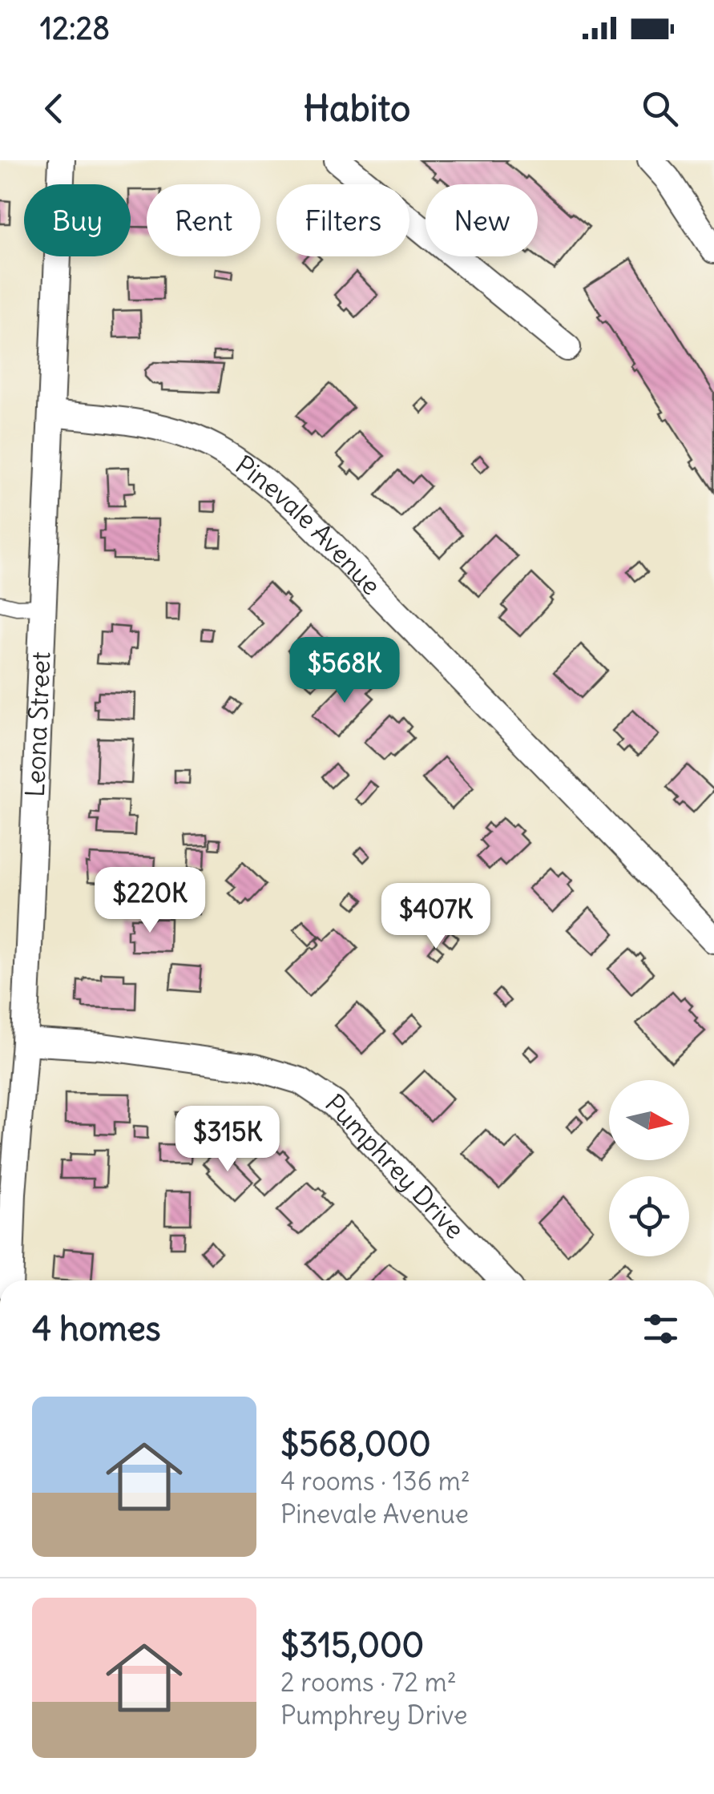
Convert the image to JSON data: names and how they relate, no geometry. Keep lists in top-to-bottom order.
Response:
{
  "streets": {
    "street": ["Pinevale Avenue", "Leona Street", "Pumphrey Drive"]
  },
  "crossings": [
    ["Pinevale Avenue", "Leona Street"],
    ["Leona Street", "Pumphrey Drive"]
  ],
  "north": "right",
  "page": {
    "status": "12:28",
    "header": "Habito",
    "chip": [
      "Buy",
      "Rent",
      "Filters",
      "New"
    ],
    "price": [
      "$568K",
      "$220K",
      "$407K",
      "$315K"
    ],
    "heading": "4 homes",
    "list": [
      {
        "name": "$568,000",
        "note": "4 rooms · 136 m² · Pinevale Avenue"
      },
      {
        "name": "$315,000",
        "note": "2 rooms · 72 m² · Pumphrey Drive"
      }
    ]
  }
}
